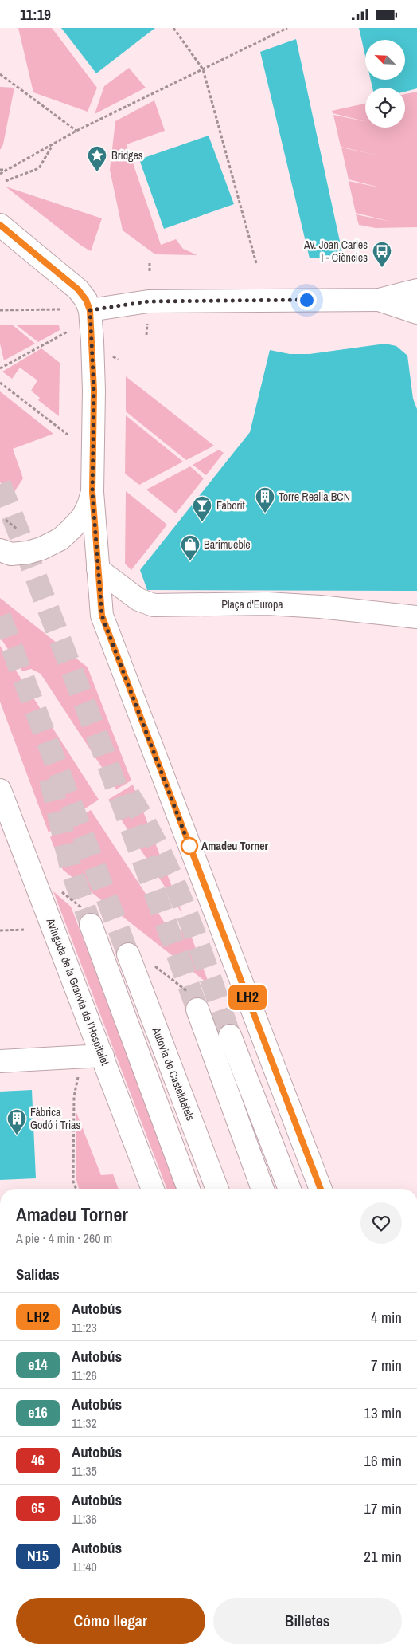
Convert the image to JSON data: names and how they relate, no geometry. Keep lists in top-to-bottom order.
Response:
{
  "streets": {
    "main road": ["Plaça d'Europa", "Avinguda de la Granvia de l'Hospitalet", "Autovia de Castelldefels"]
  },
  "places": {
    "place": ["Bridges"],
    "bus stop": ["Av. Joan Carles I - Ciències"],
    "building": ["Torre Realia BCN", "Fàbrica Godó i Trias"],
    "bar": ["Faborit"],
    "shop": ["Barimueble"],
    "other": ["Amadeu Torner"]
  },
  "lines": ["bus line LH2"],
  "north": "top left",
  "page": {
    "status": "11:19",
    "on_map": "LH2",
    "heading": [
      ["Amadeu Torner", "A pie · 4 min · 260 m"],
      "Salidas"
    ],
    "list": [
      {
        "mark": "LH2",
        "name": "Autobús",
        "note": "11:23",
        "value": "4 min"
      },
      {
        "mark": "e14",
        "name": "Autobús",
        "note": "11:26",
        "value": "7 min"
      },
      {
        "mark": "e16",
        "name": "Autobús",
        "note": "11:32",
        "value": "13 min"
      },
      {
        "mark": "46",
        "name": "Autobús",
        "note": "11:35",
        "value": "16 min"
      },
      {
        "mark": "65",
        "name": "Autobús",
        "note": "11:36",
        "value": "17 min"
      },
      {
        "mark": "N15",
        "name": "Autobús",
        "note": "11:40",
        "value": "21 min"
      }
    ],
    "buttons": ["Cómo llegar", "Billetes"]
  }
}
